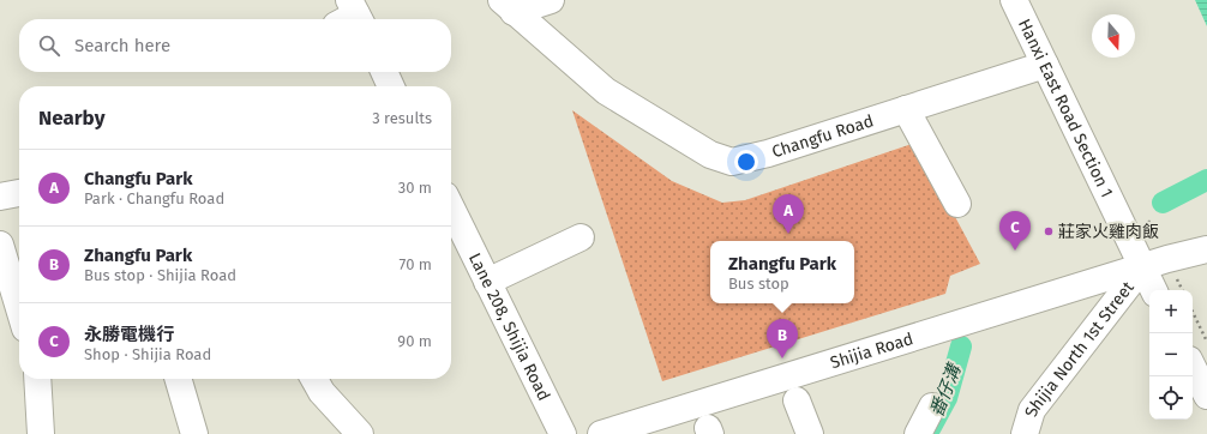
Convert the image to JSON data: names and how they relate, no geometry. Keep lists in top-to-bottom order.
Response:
{
  "streets": {
    "street": [
      "Hanxi East Road Section 1",
      "Changfu Road",
      "Lane 208, Shijia Road",
      "Shijia North 1st Street",
      "Shijia Road"
    ]
  },
  "crossings": [
    ["Hanxi East Road Section 1", "Changfu Road"],
    ["Hanxi East Road Section 1", "Shijia North 1st Street"],
    ["Hanxi East Road Section 1", "Shijia Road"],
    ["Shijia North 1st Street", "Shijia Road"]
  ],
  "water": ["番仔溝"],
  "places": ["莊家火雞肉飯"],
  "north": "bottom",
  "page": {
    "search": "Search here",
    "heading": ["Nearby", "3 results"],
    "list": [
      {
        "mark": "A",
        "name": "Changfu Park",
        "note": "Park · Changfu Road",
        "value": "30 m"
      },
      {
        "mark": "B",
        "name": "Zhangfu Park",
        "note": "Bus stop · Shijia Road",
        "value": "70 m"
      },
      {
        "mark": "C",
        "name": "永勝電機行",
        "note": "Shop · Shijia Road",
        "value": "90 m"
      }
    ],
    "pins": ["A", "C", "B"],
    "popup": ["Zhangfu Park", "Bus stop"],
    "map_buttons": ["+", "−"]
  }
}
